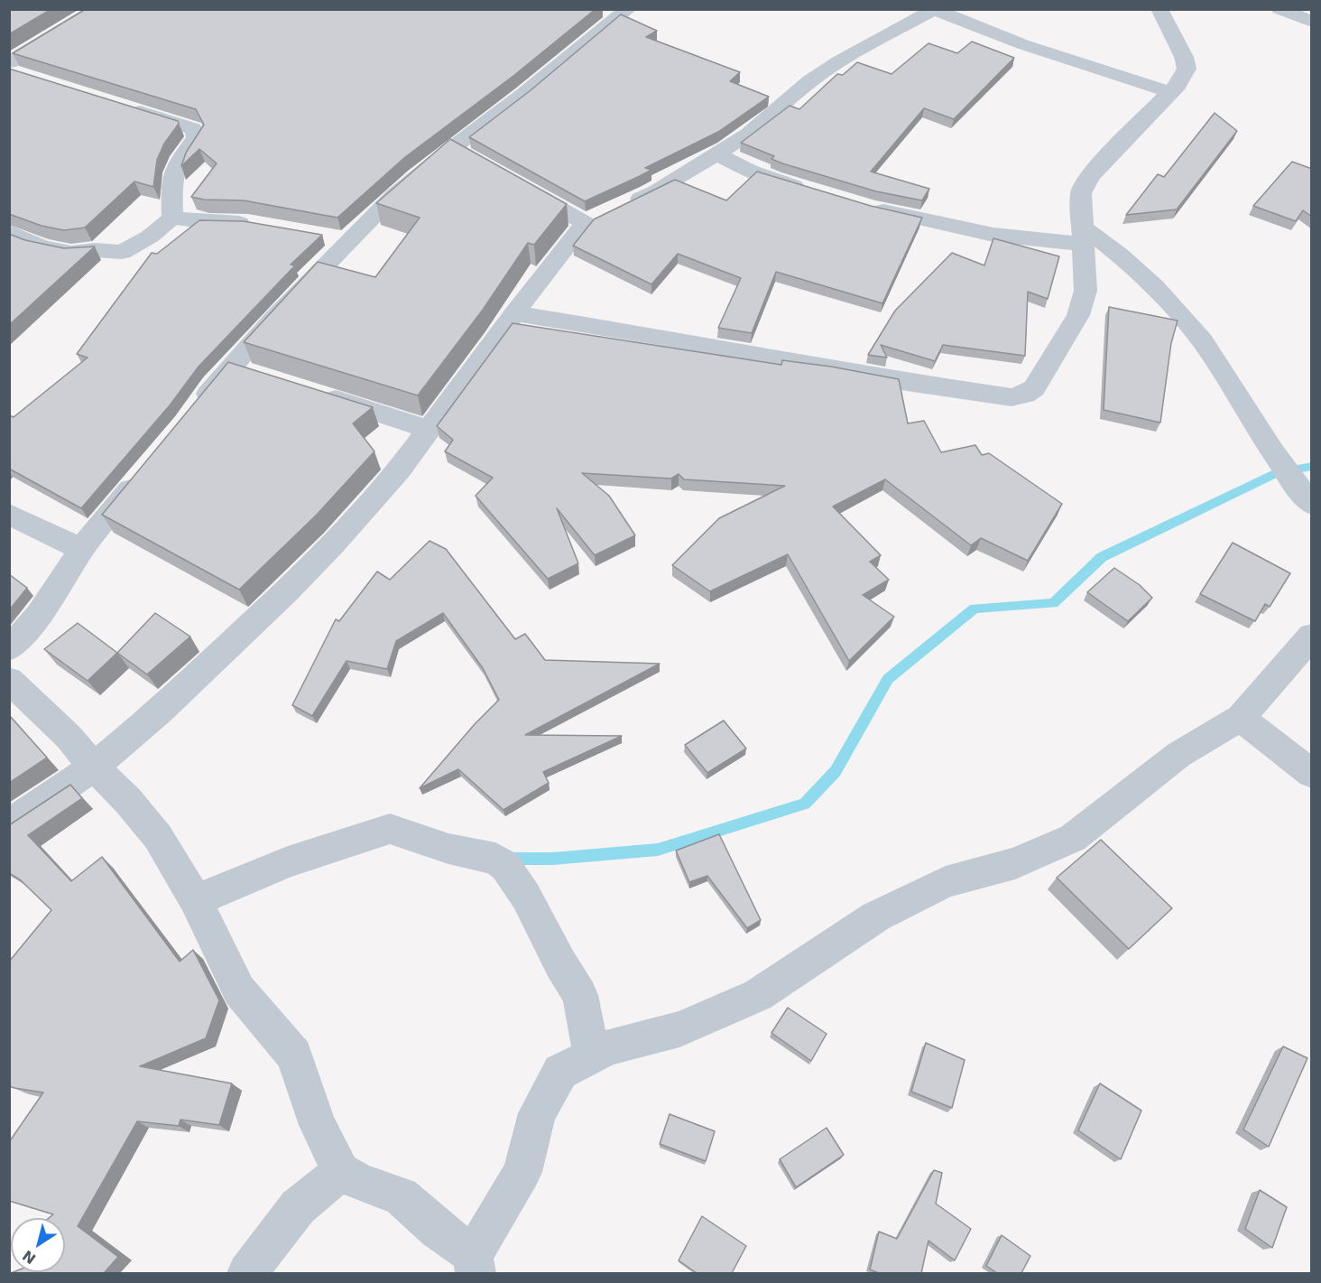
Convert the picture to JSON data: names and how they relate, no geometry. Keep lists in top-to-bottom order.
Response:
{
  "north": "bottom left"
}
